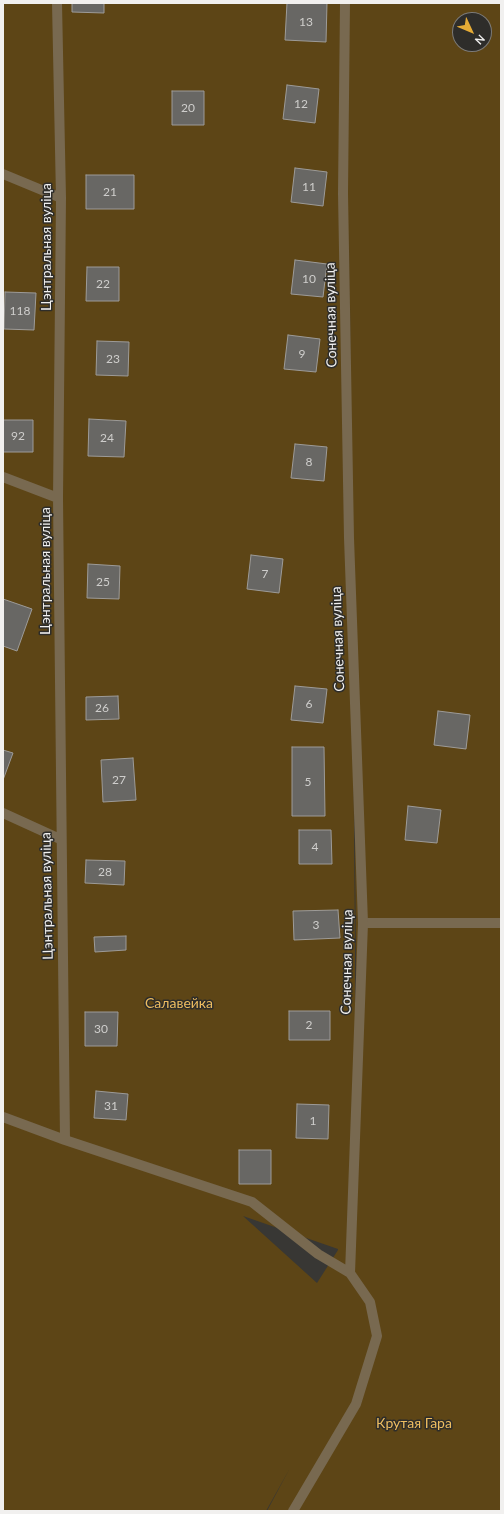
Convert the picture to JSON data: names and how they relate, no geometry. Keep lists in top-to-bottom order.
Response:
{
  "streets": {
    "street": ["Цэнтральная вуліца", "Сонечная вуліца"]
  },
  "parks": ["Салавейка", "Крутая Гара"],
  "house_numbers": [
    "13",
    "12",
    "20",
    "11",
    "21",
    "10",
    "22",
    "118",
    "9",
    "23",
    "92",
    "24",
    "8",
    "7",
    "25",
    "6",
    "26",
    "27",
    "5",
    "4",
    "28",
    "3",
    "2",
    "30",
    "31",
    "1"
  ],
  "north": "bottom right"
}
